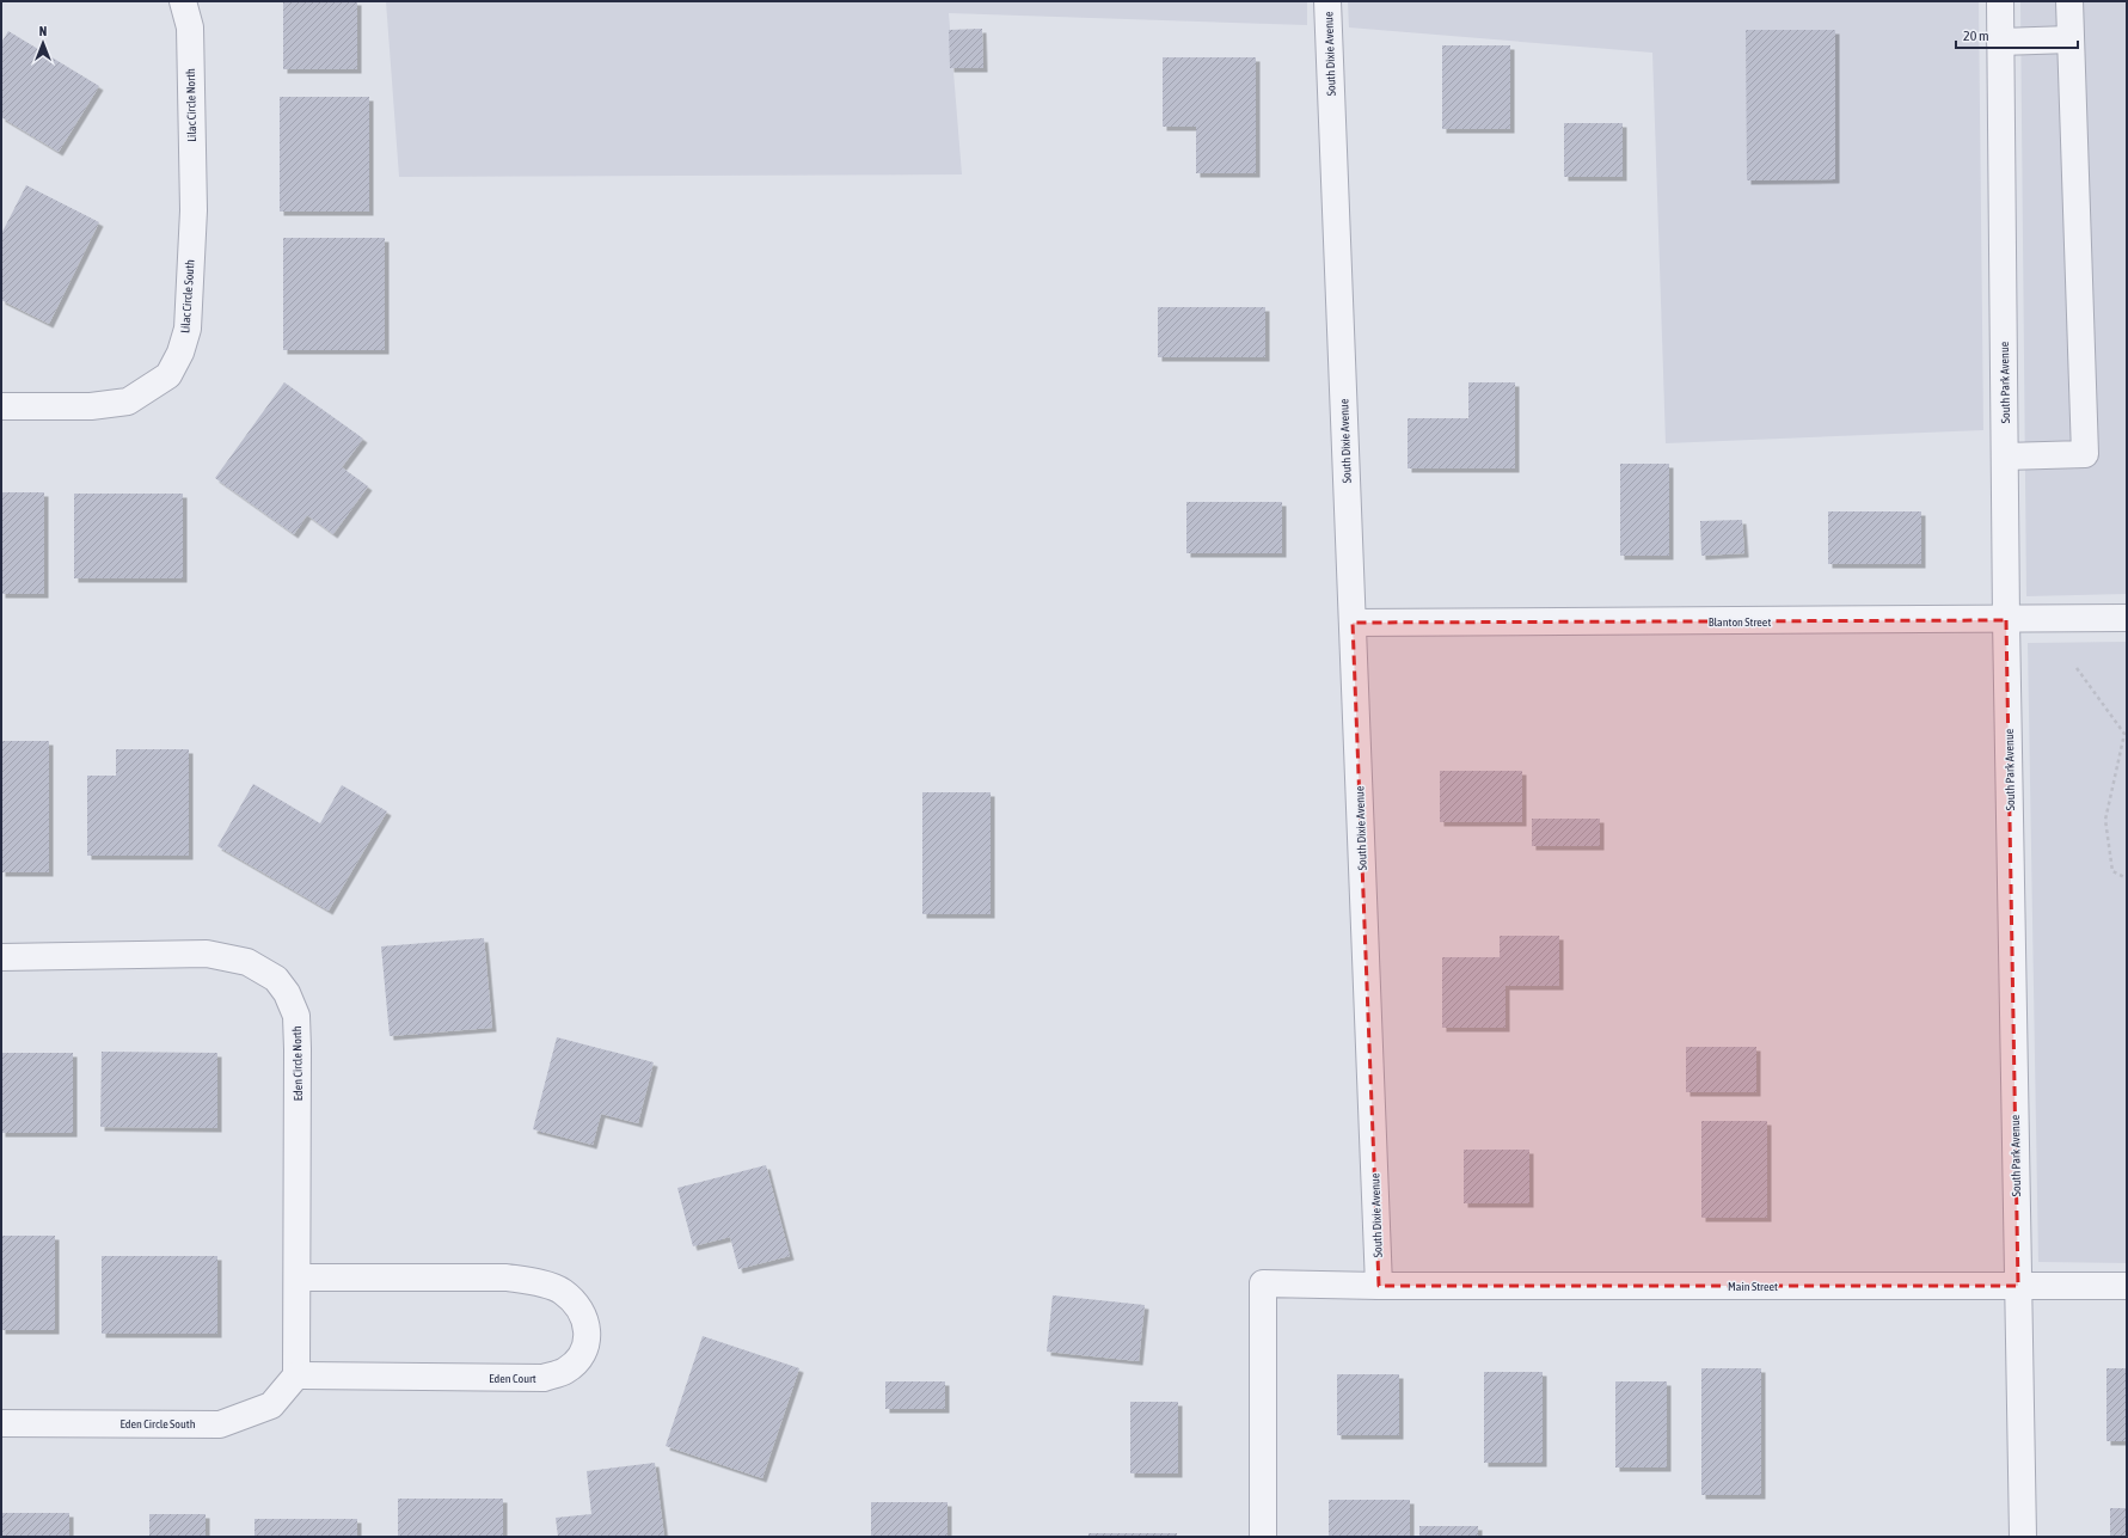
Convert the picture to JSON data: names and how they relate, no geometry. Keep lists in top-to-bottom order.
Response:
{
  "streets": {
    "street": [
      "South Dixie Avenue",
      "Lilac Circle North",
      "Lilac Circle South",
      "South Park Avenue",
      "Blanton Street",
      "Eden Circle North",
      "Main Street",
      "Eden Court",
      "Eden Circle South"
    ]
  },
  "crossings": [
    ["South Dixie Avenue", "Blanton Street"],
    ["South Dixie Avenue", "Main Street"],
    ["Lilac Circle North", "Lilac Circle South"],
    ["South Park Avenue", "Blanton Street"],
    ["South Park Avenue", "Main Street"],
    ["Eden Circle North", "Eden Court"],
    ["Eden Circle North", "Eden Circle South"],
    ["Eden Court", "Eden Circle South"]
  ],
  "scale_bar": "20 m",
  "north": "top"
}
